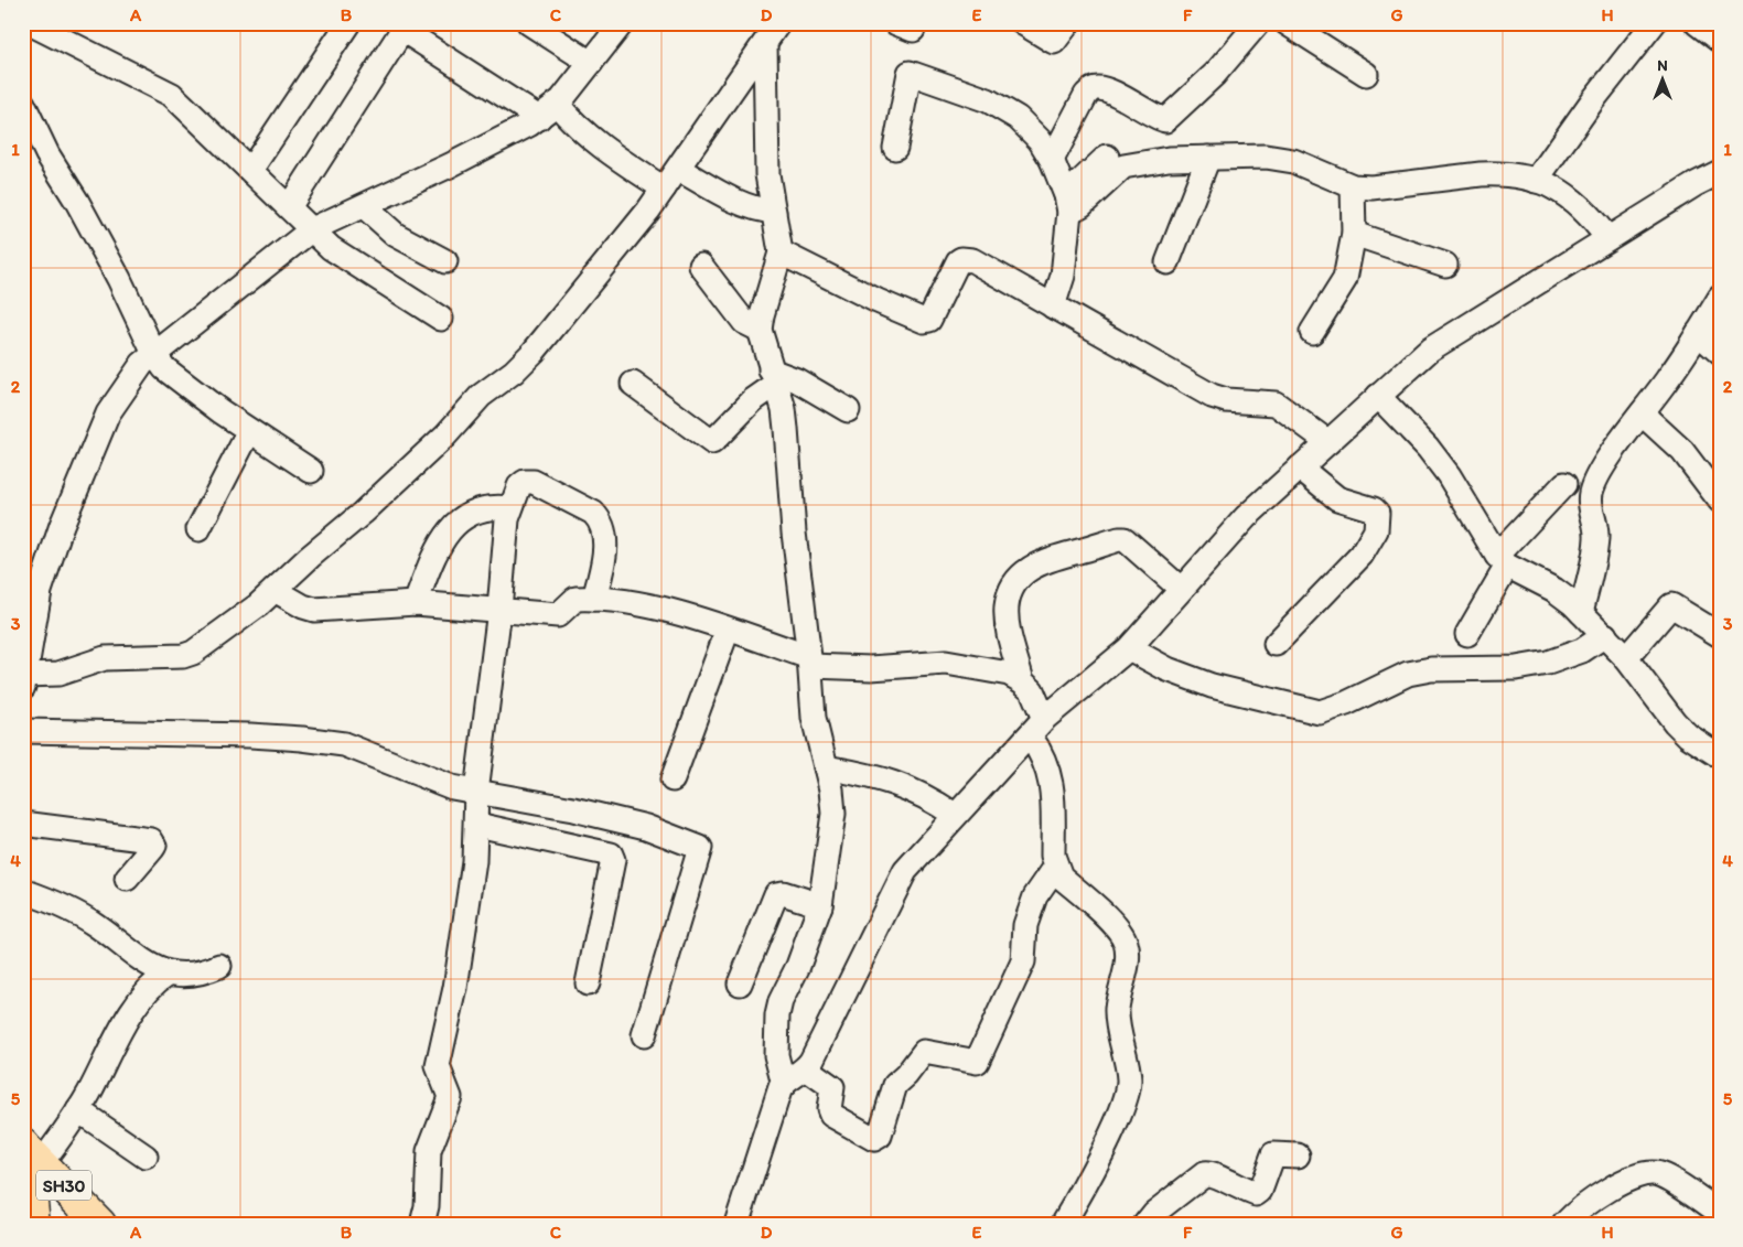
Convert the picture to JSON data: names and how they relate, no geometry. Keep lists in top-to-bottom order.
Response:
{
  "streets": {
    "main road": ["SH30"]
  },
  "north": "top",
  "grid": {
    "columns": [
      "A",
      "B",
      "C",
      "D",
      "E",
      "F",
      "G",
      "H"
    ],
    "rows": [
      "1",
      "2",
      "3",
      "4",
      "5"
    ]
  }
}
